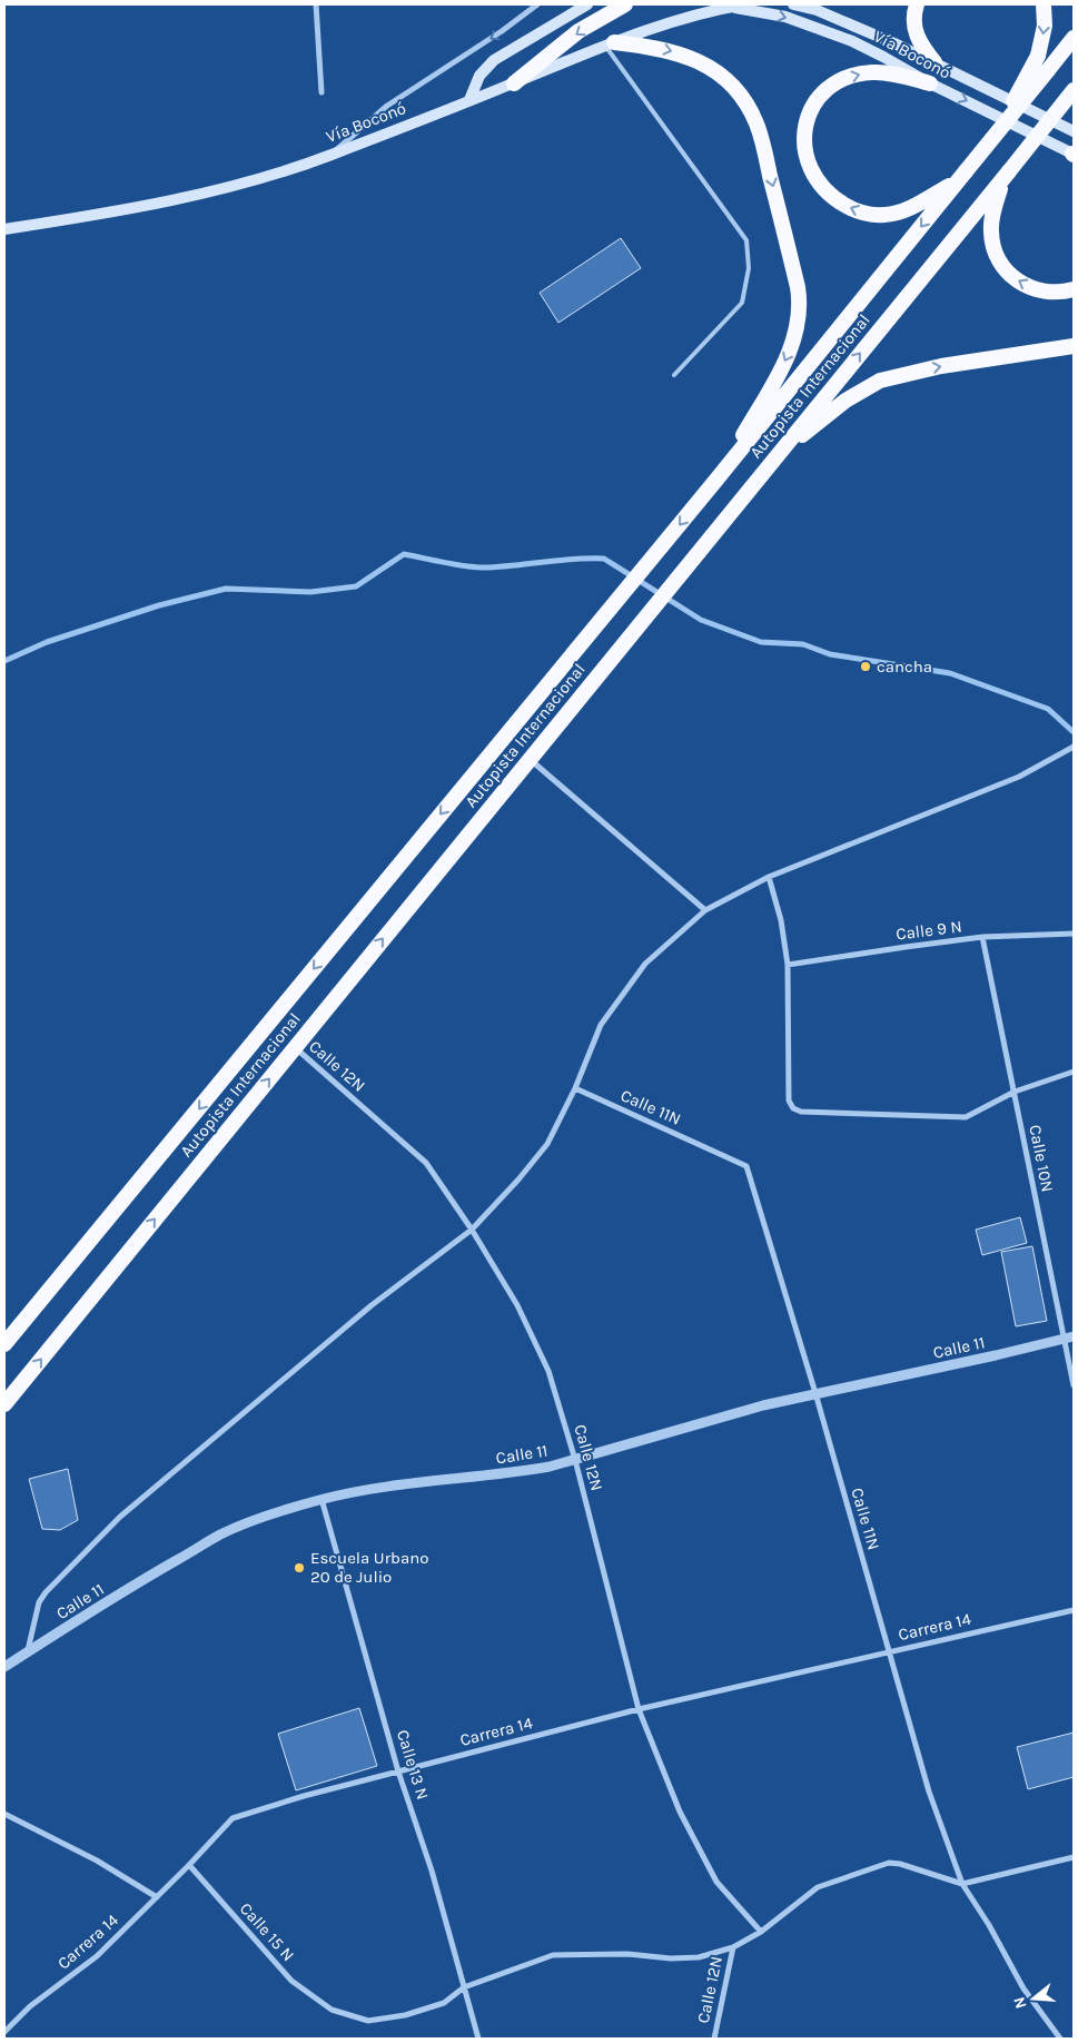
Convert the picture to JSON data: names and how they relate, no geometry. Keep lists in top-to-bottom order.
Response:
{
  "streets": {
    "highway": ["Autopista Internacional"],
    "main road": ["Vía Boconó"],
    "street": [
      "Calle 9 N",
      "Calle 12N",
      "Calle 11N",
      "Calle 10N",
      "Calle 11",
      "Carrera 14",
      "Calle 13 N",
      "Calle 15 N"
    ]
  },
  "crossings": [
    ["Autopista Internacional", "Calle 12N"],
    ["Calle 9 N", "Calle 10N"],
    ["Calle 12N", "Calle 11"],
    ["Calle 12N", "Carrera 14"],
    ["Calle 12N", "Calle 15 N"],
    ["Calle 11N", "Calle 11"],
    ["Calle 11N", "Carrera 14"],
    ["Calle 11N", "Calle 15 N"],
    ["Calle 10N", "Calle 11"],
    ["Calle 11", "Calle 13 N"],
    ["Carrera 14", "Calle 13 N"],
    ["Carrera 14", "Calle 15 N"],
    ["Calle 13 N", "Calle 15 N"]
  ],
  "places": ["cancha", "Escuela Urbano 20 de Julio"],
  "north": "left"
}
